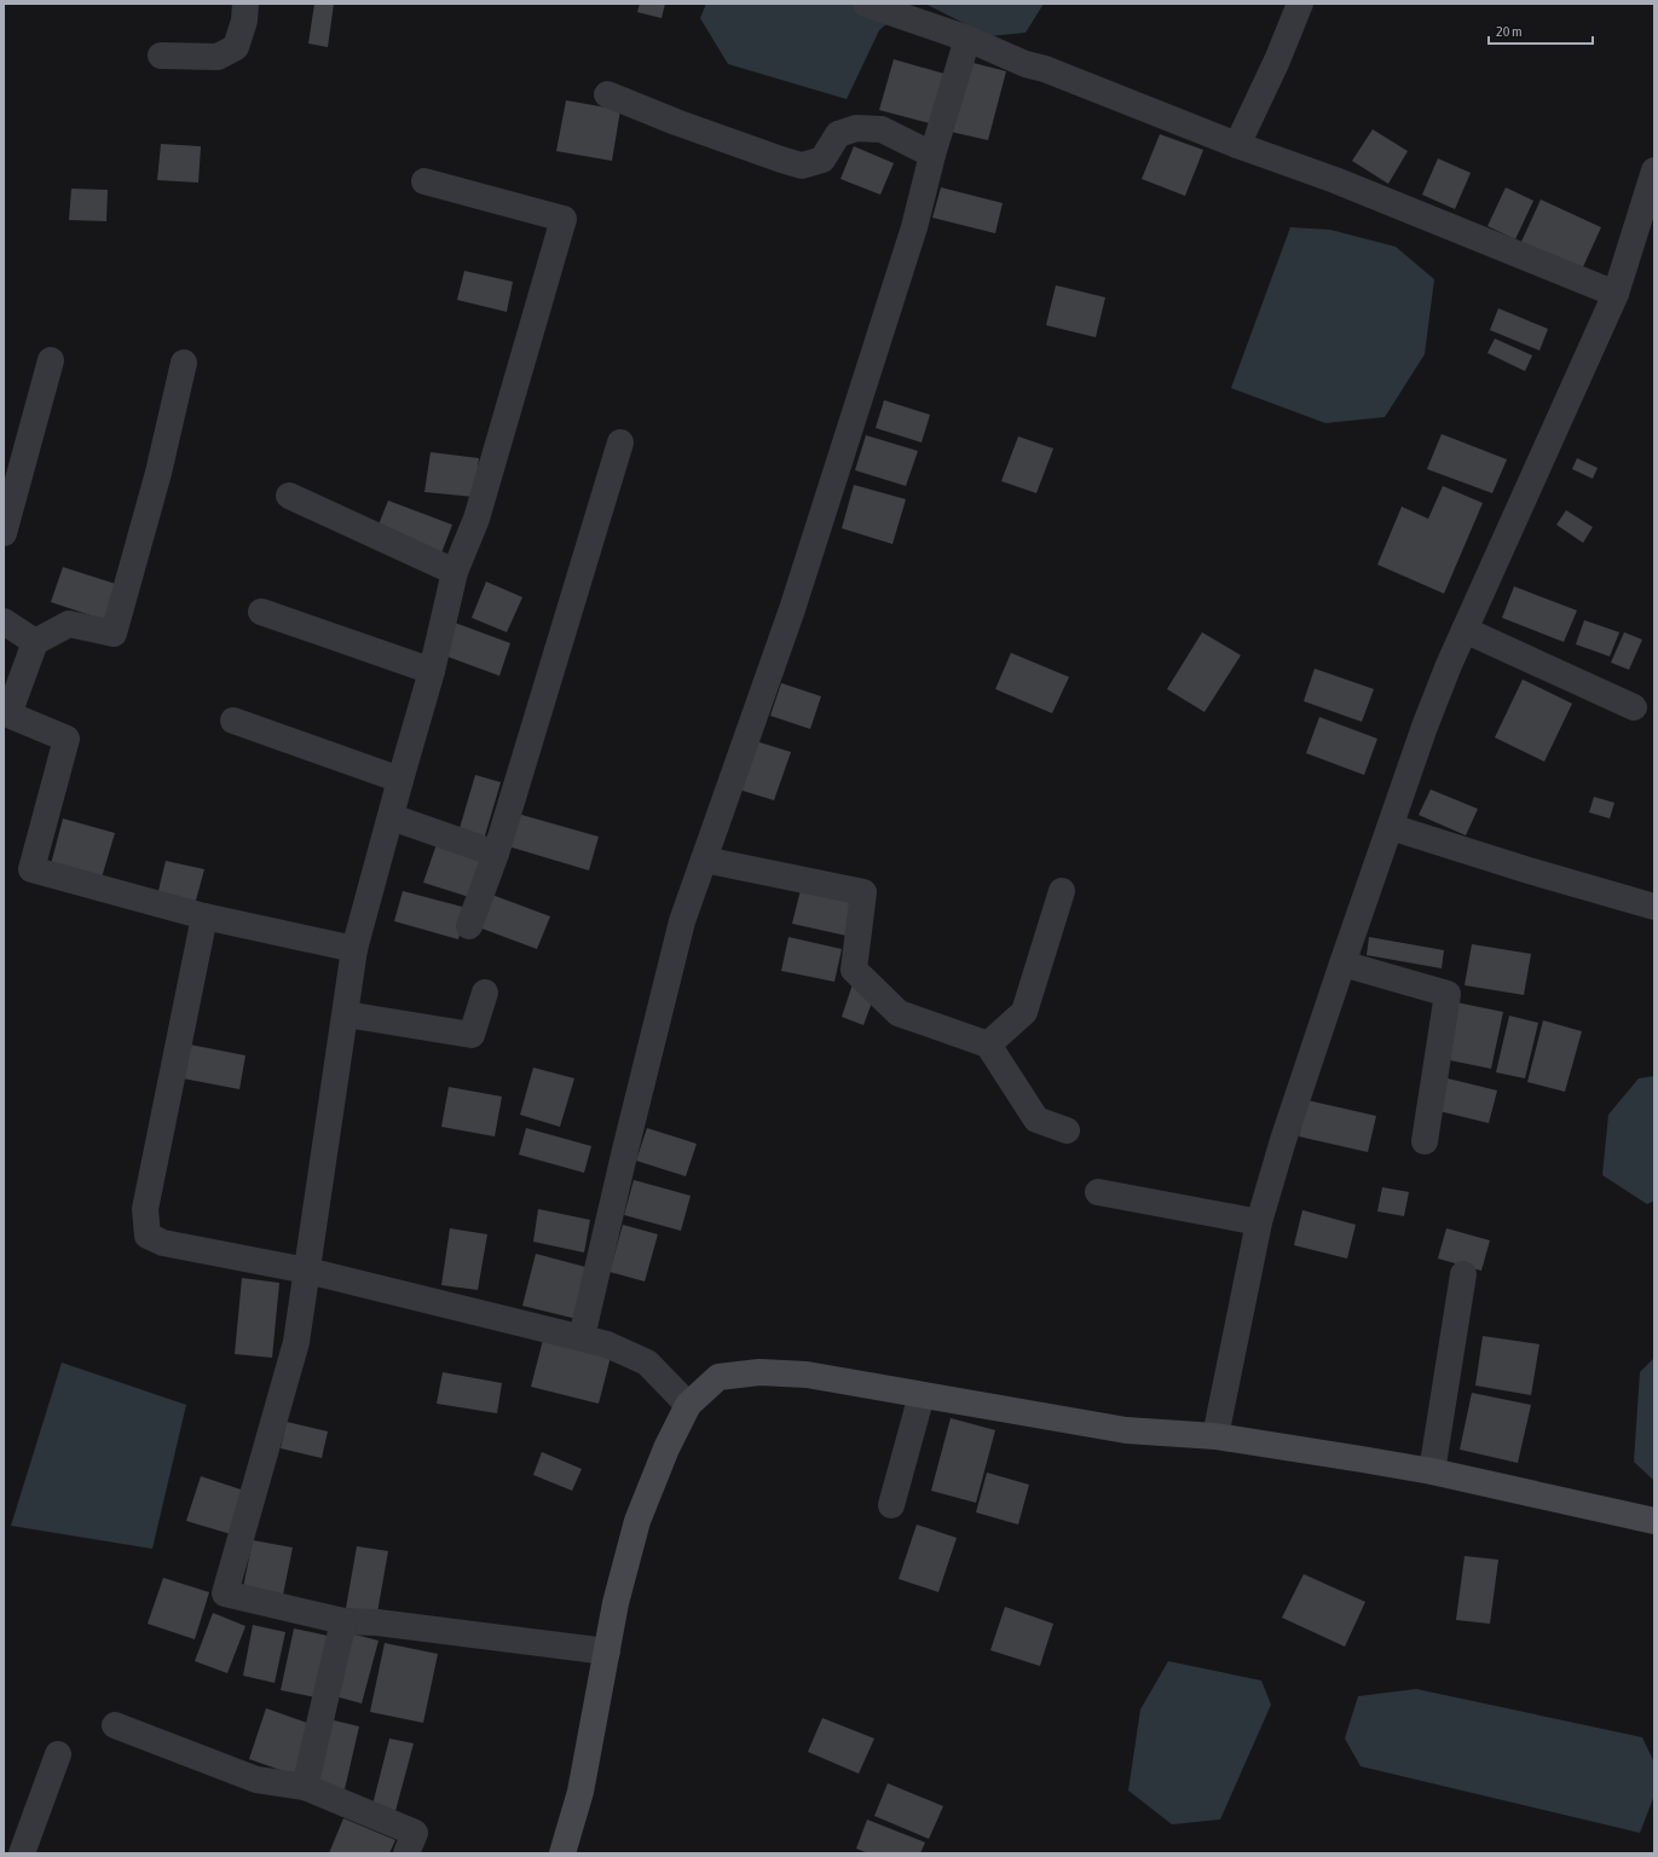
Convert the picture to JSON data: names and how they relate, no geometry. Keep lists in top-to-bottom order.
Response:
{
  "scale_bar": "20 m"
}
